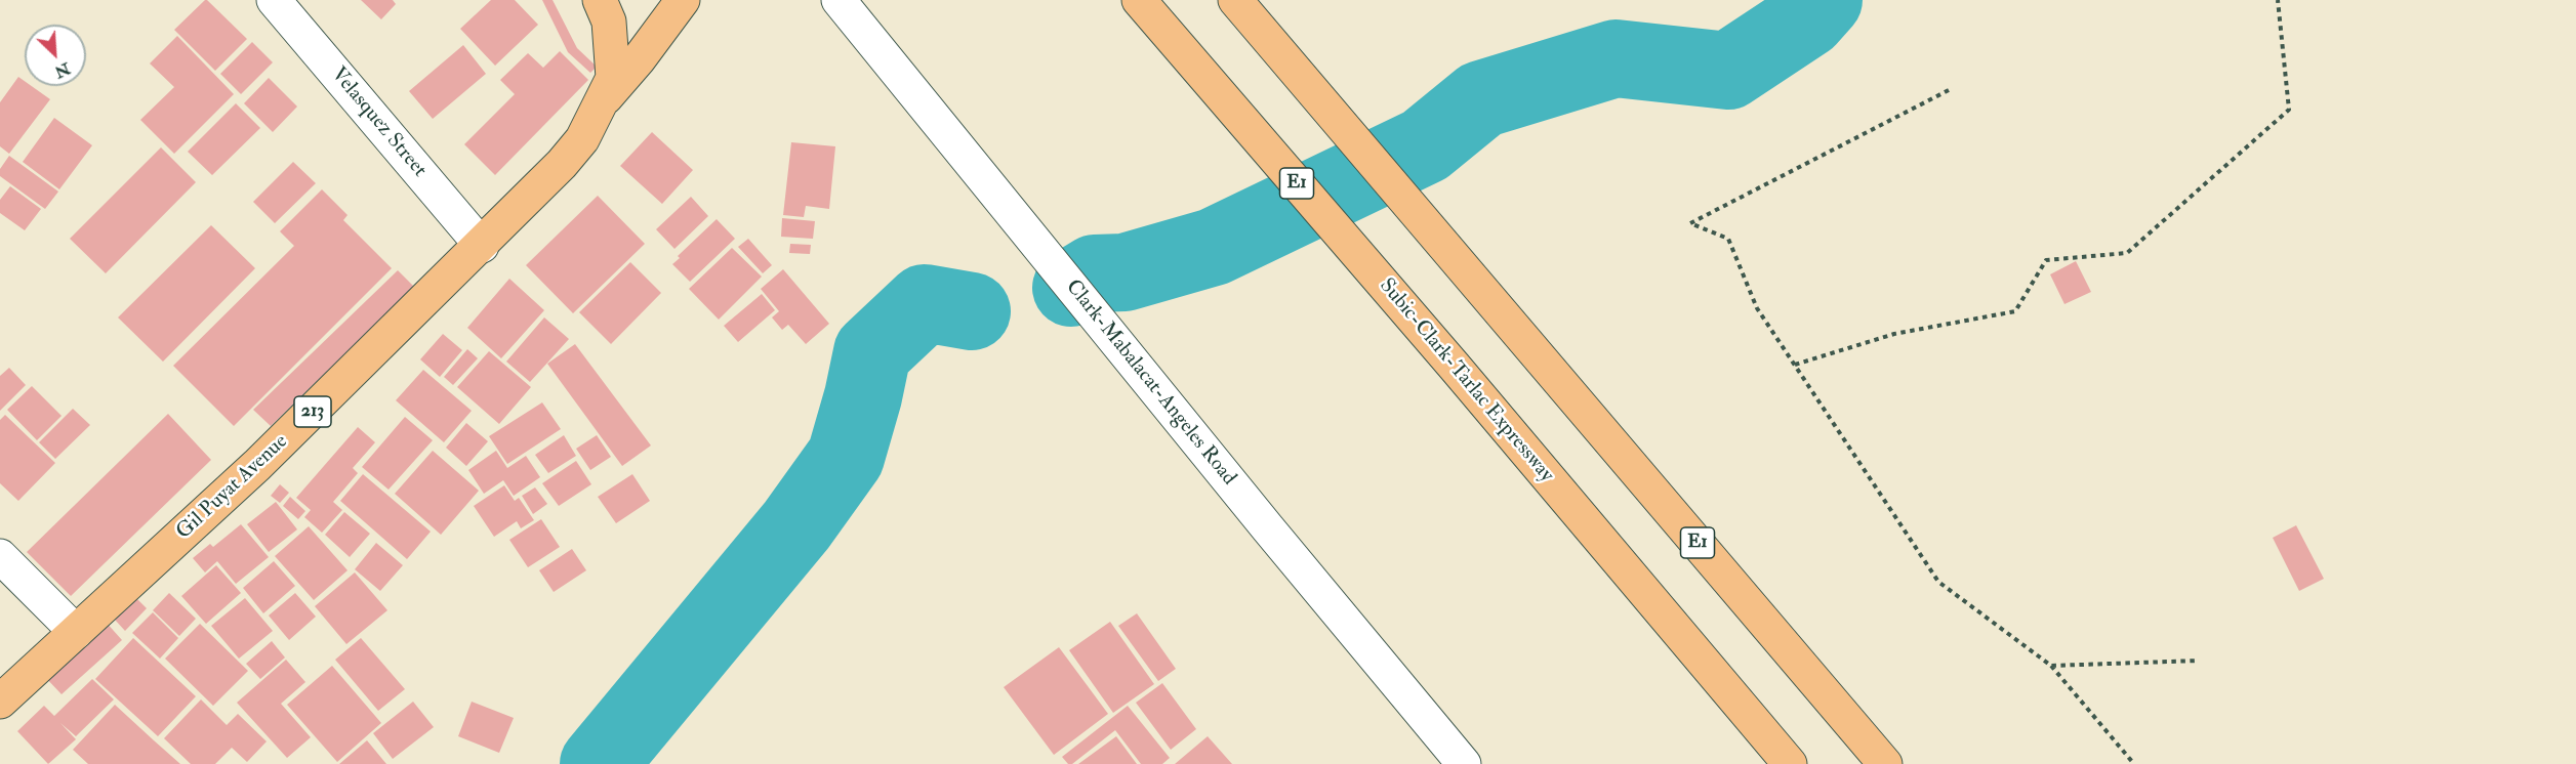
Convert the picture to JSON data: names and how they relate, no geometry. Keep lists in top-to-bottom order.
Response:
{
  "streets": {
    "main road": [
      "E1",
      "Subic-Clark-Tarlac Expressway",
      "213",
      "Gil Puyat Avenue"
    ],
    "street": ["Velasquez Street", "Clark-Mabalacat-Angeles Road"]
  },
  "crossings": [
    ["Velasquez Street", "Gil Puyat Avenue"]
  ],
  "north": "bottom right"
}
